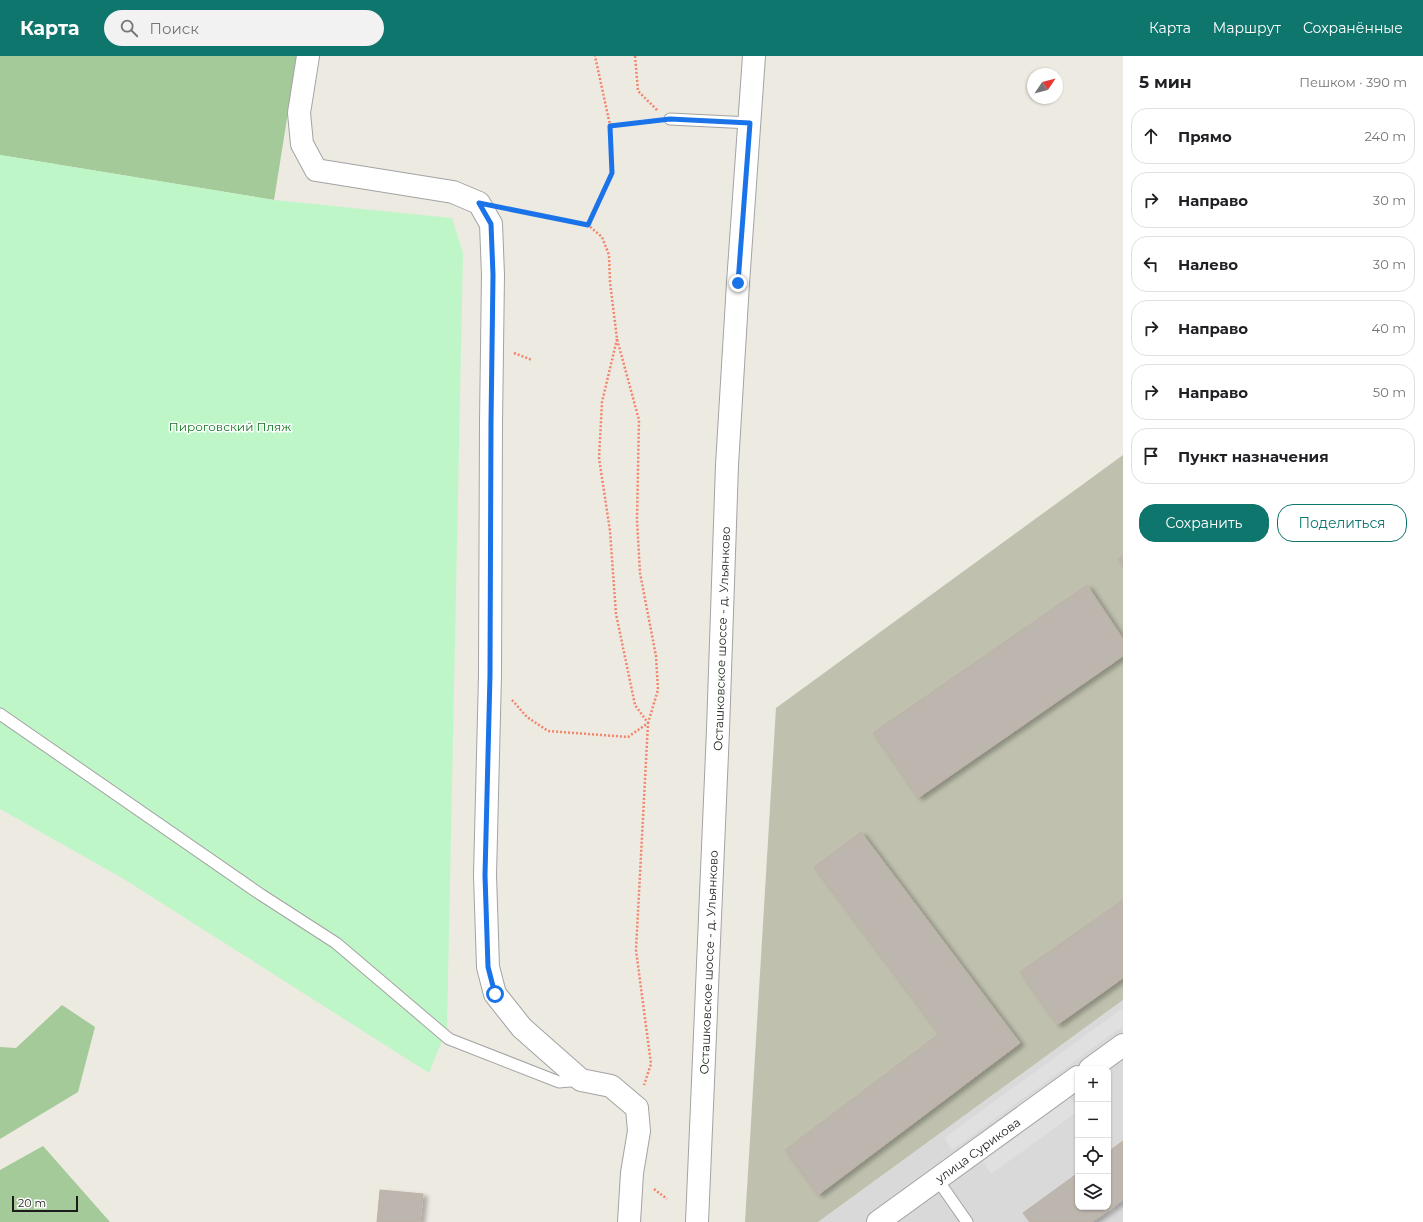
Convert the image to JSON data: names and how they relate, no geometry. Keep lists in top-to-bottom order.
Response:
{
  "streets": {
    "street": ["Осташковское шоссе - д. Ульянково", "улица Сурикова"]
  },
  "parks": ["Пироговский Пляж"],
  "scale_bar": "20 m",
  "north": "top right",
  "page": {
    "header": "Карта",
    "search": "Поиск",
    "nav": ["Карта", "Маршрут", "Сохранённые"],
    "heading": ["5 мин", "Пешком · 390 m"],
    "list": [
      ["Прямо", "240 m"],
      ["Направо", "30 m"],
      ["Налево", "30 m"],
      ["Направо", "40 m"],
      ["Направо", "50 m"],
      "Пункт назначения"
    ],
    "buttons": ["Сохранить", "Поделиться"],
    "map_buttons": ["+", "−"],
    "scale": "20 m"
  }
}
